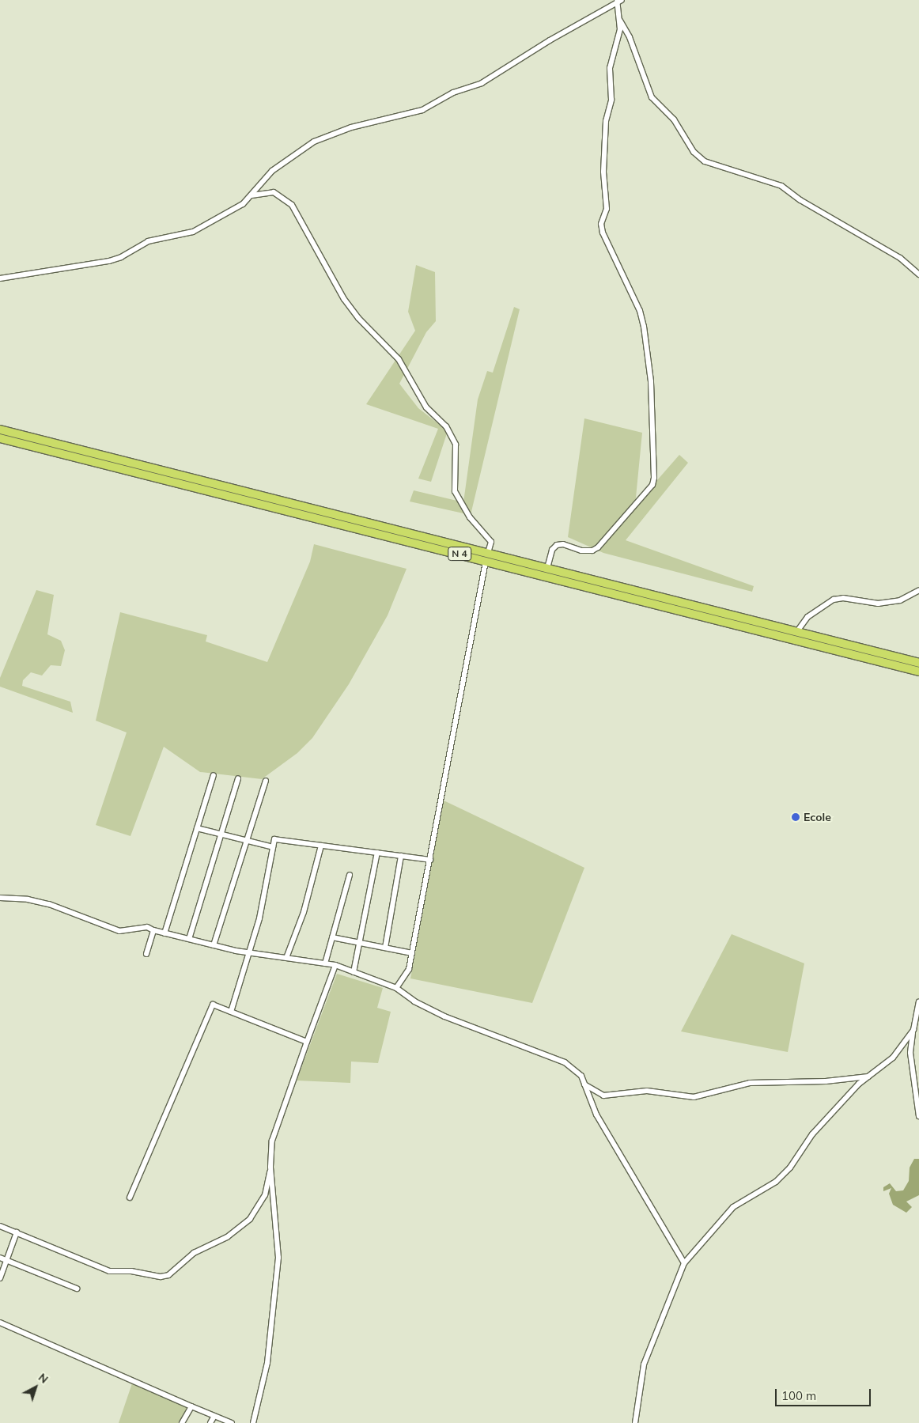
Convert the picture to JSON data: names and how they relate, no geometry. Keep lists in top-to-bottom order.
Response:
{
  "streets": {
    "highway": ["N 4"]
  },
  "places": ["Ecole"],
  "scale_bar": "100 m",
  "north": "top right"
}
